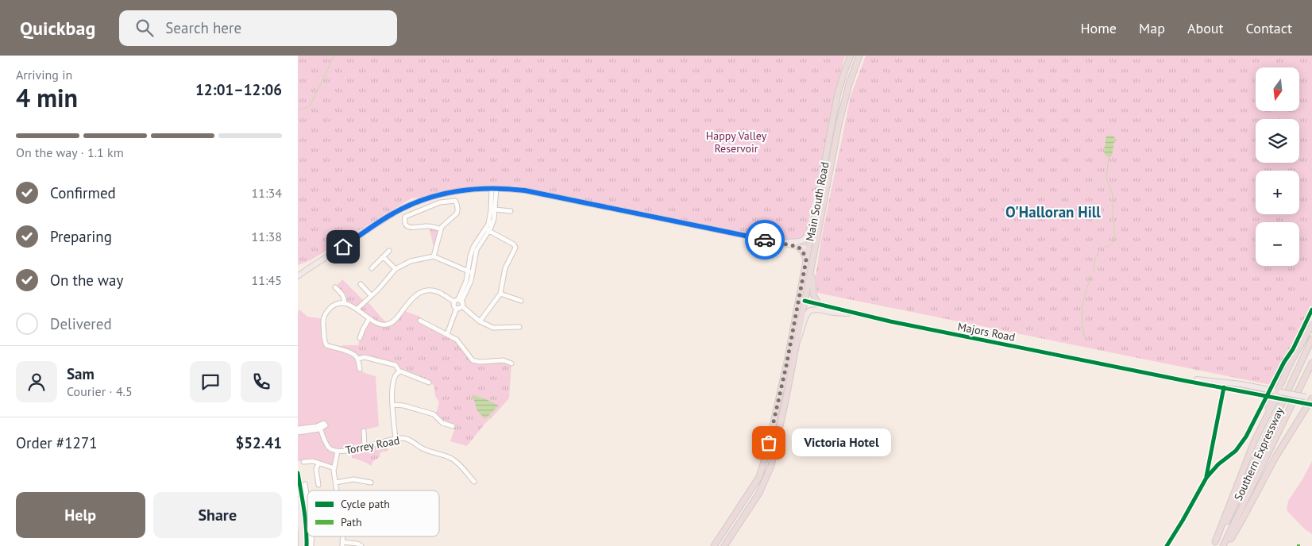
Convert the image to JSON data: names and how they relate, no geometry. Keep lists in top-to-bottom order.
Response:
{
  "streets": {
    "highway": ["Main South Road", "Southern Expressway"],
    "main road": ["Majors Road"],
    "street": ["Torrey Road"]
  },
  "crossings": [
    ["Main South Road", "Majors Road"]
  ],
  "districts": ["O'Halloran Hill"],
  "parks": ["Happy Valley Reservoir"],
  "places": ["Victoria Hotel"],
  "legend": ["Cycle path", "Path"],
  "north": "bottom",
  "page": {
    "header": "Quickbag",
    "search": "Search here",
    "nav": [
      "Home",
      "Map",
      "About",
      "Contact"
    ],
    "heading": ["4 min", "Arriving in", "12:01–12:06"],
    "panel": [
      "Sam",
      "Courier · 4.5",
      "Order #1271",
      "$52.41"
    ],
    "map_buttons": ["+", "−"],
    "bar": "On the way · 1.1 km",
    "list": [
      ["Confirmed", "11:34"],
      ["Preparing", "11:38"],
      ["On the way", "11:45"],
      "Delivered"
    ],
    "bubble": "Victoria Hotel",
    "buttons": ["Help", "Share"]
  }
}
